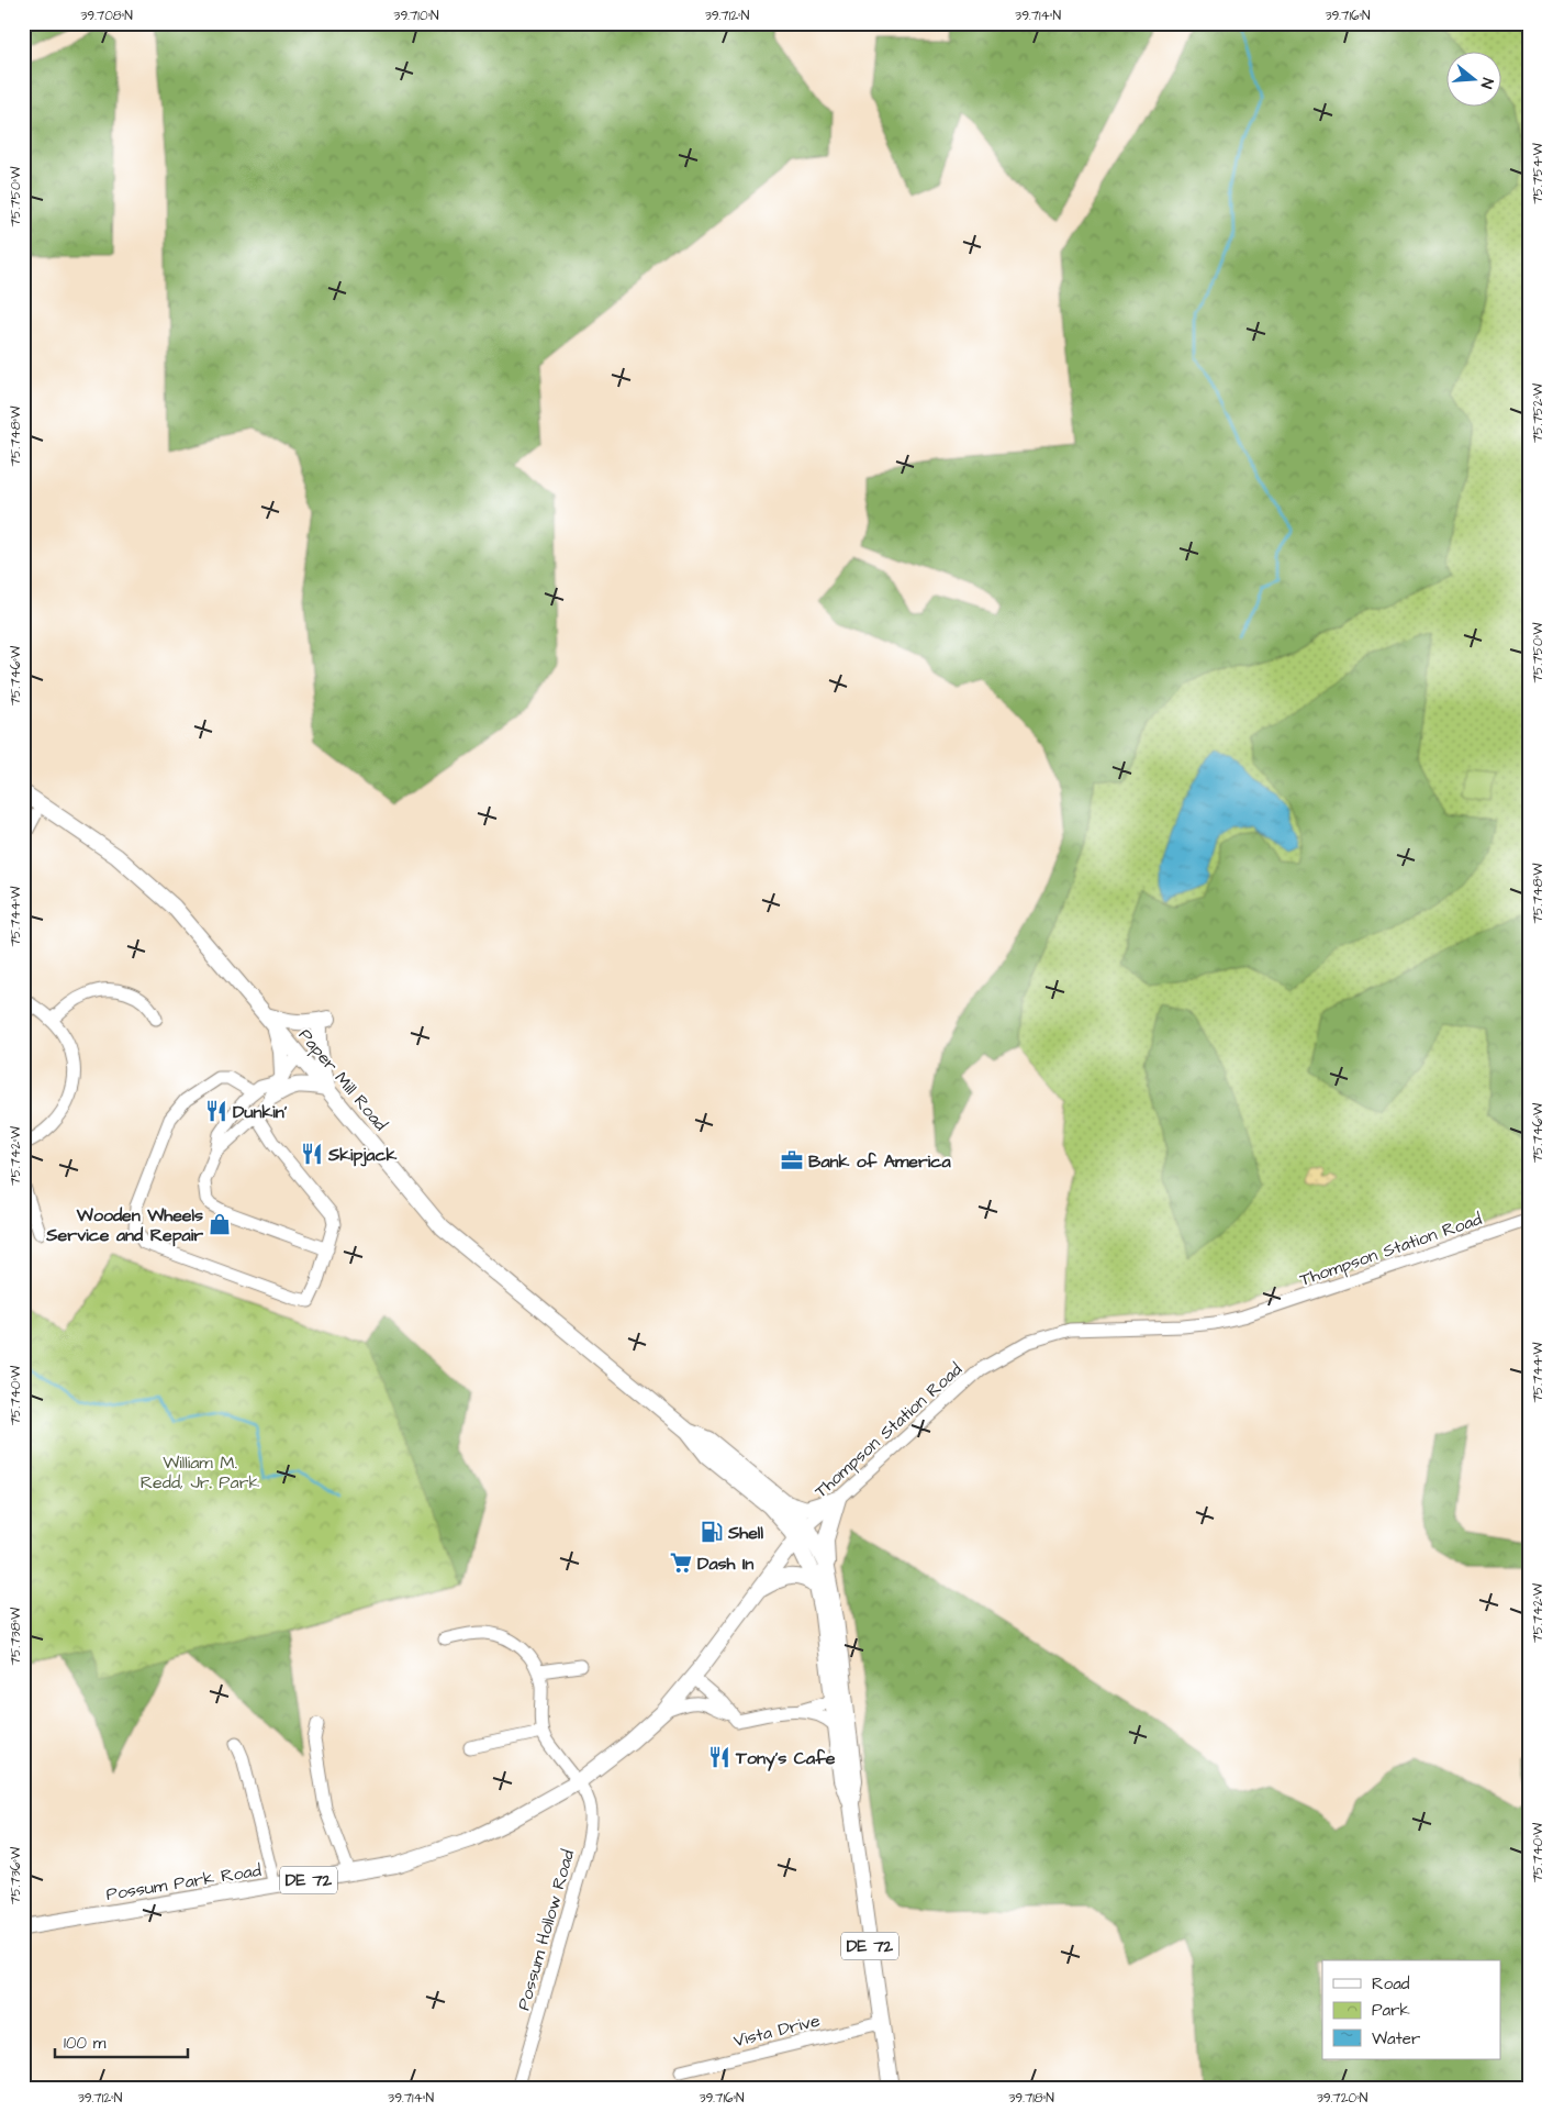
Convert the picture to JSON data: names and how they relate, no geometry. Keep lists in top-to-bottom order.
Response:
{
  "streets": {
    "main road": ["Paper Mill Road", "DE 72", "Possum Park Road"],
    "street": ["Thompson Station Road", "Possum Hollow Road", "Vista Drive"]
  },
  "crossings": [
    ["Paper Mill Road", "Thompson Station Road"],
    ["Paper Mill Road", "Possum Park Road"],
    ["Paper Mill Road", "Vista Drive"],
    ["Thompson Station Road", "Possum Park Road"],
    ["Possum Park Road", "Possum Hollow Road"]
  ],
  "parks": ["William M. Redd, Jr. Park"],
  "places": {
    "restaurant": ["Dunkin'", "Skipjack", "Tony's Cafe"],
    "office": ["Bank of America"],
    "shop": ["Wooden Wheels Service and Repair"],
    "fuel station": ["Shell"],
    "supermarket": ["Dash In"]
  },
  "legend": ["Road", "Park", "Water"],
  "scale_bar": "100 m",
  "north": "right",
  "coordinates": [
    "39.708°N",
    "39.710°N",
    "39.712°N",
    "39.714°N",
    "39.716°N",
    "75.754°W",
    "75.750°W",
    "75.752°W",
    "75.748°W",
    "75.746°W",
    "75.744°W",
    "75.742°W",
    "75.740°W",
    "75.738°W",
    "75.736°W",
    "39.718°N",
    "39.720°N"
  ]
}
